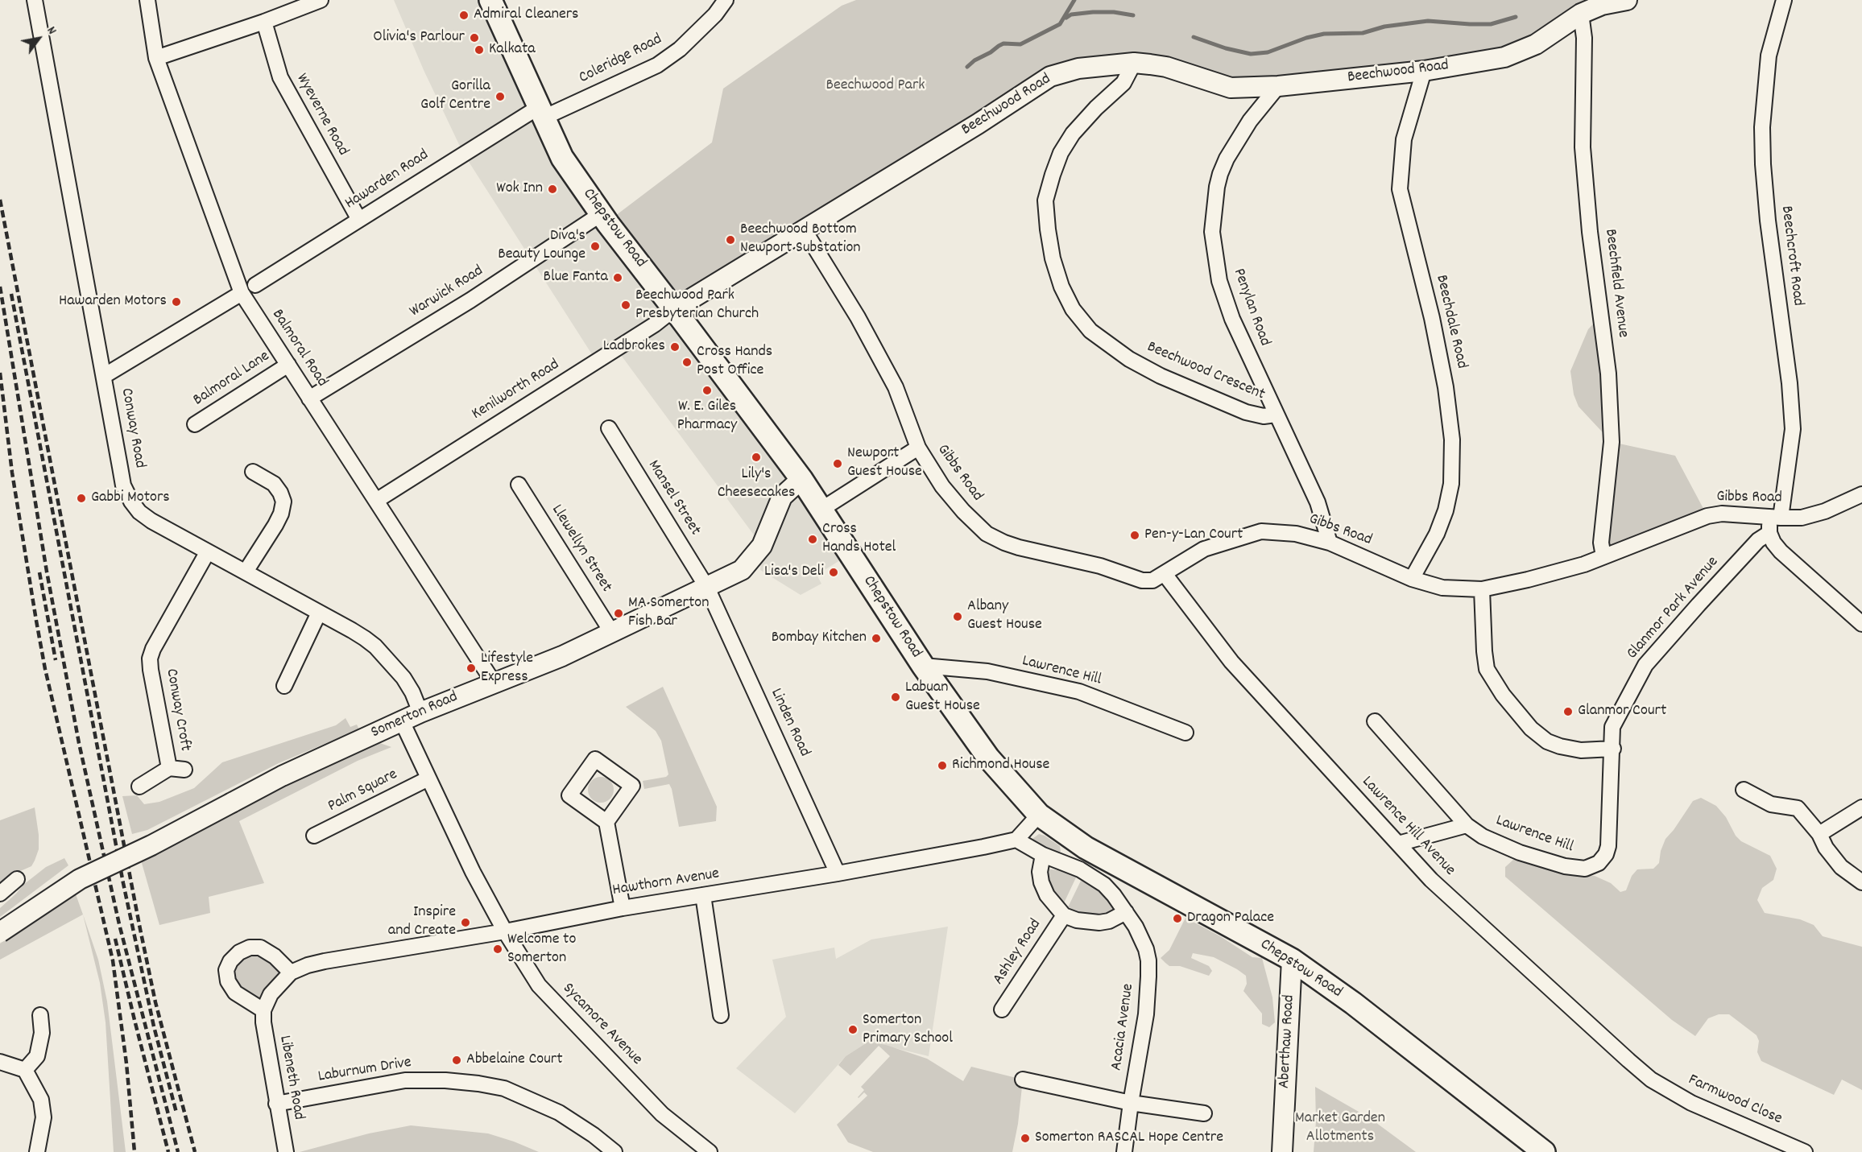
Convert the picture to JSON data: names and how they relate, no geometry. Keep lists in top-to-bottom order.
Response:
{
  "streets": {
    "main road": ["Chepstow Road"],
    "street": [
      "Coleridge Road",
      "Beechwood Road",
      "Wyeverne Road",
      "Hawarden Road",
      "Beechcroft Road",
      "Beechfield Avenue",
      "Warwick Road",
      "Penylan Road",
      "Beechdale Road",
      "Balmoral Road",
      "Beechwood Crescent",
      "Balmoral Lane",
      "Kenilworth Road",
      "Conway Road",
      "Gibbs Road",
      "Mansel Street",
      "Llewellyn Street",
      "Glanmor Park Avenue",
      "Lawrence Hill",
      "Conway Croft",
      "Somerton Road",
      "Linden Road",
      "Palm Square",
      "Lawrence Hill Avenue",
      "Hawthorn Avenue",
      "Ashley Road",
      "Sycamore Avenue",
      "Acacia Avenue",
      "Aberthaw Road",
      "Laburnum Drive",
      "Libeneth Road",
      "Farmwood Close"
    ]
  },
  "crossings": [
    ["Coleridge Road", "Hawarden Road"],
    ["Coleridge Road", "Chepstow Road"],
    ["Beechwood Road", "Chepstow Road"],
    ["Beechwood Road", "Beechfield Avenue"],
    ["Beechwood Road", "Penylan Road"],
    ["Beechwood Road", "Beechdale Road"],
    ["Beechwood Road", "Beechwood Crescent"],
    ["Beechwood Road", "Kenilworth Road"],
    ["Beechwood Road", "Gibbs Road"],
    ["Wyeverne Road", "Hawarden Road"],
    ["Hawarden Road", "Chepstow Road"],
    ["Chepstow Road", "Warwick Road"],
    ["Chepstow Road", "Kenilworth Road"],
    ["Chepstow Road", "Lawrence Hill"],
    ["Chepstow Road", "Somerton Road"],
    ["Chepstow Road", "Aberthaw Road"],
    ["Beechcroft Road", "Gibbs Road"],
    ["Beechcroft Road", "Glanmor Park Avenue"],
    ["Beechfield Avenue", "Gibbs Road"],
    ["Warwick Road", "Balmoral Road"],
    ["Penylan Road", "Beechwood Crescent"],
    ["Penylan Road", "Gibbs Road"],
    ["Beechdale Road", "Gibbs Road"],
    ["Balmoral Road", "Balmoral Lane"],
    ["Balmoral Road", "Kenilworth Road"],
    ["Balmoral Road", "Somerton Road"],
    ["Conway Road", "Conway Croft"],
    ["Conway Road", "Somerton Road"],
    ["Gibbs Road", "Lawrence Hill Avenue"],
    ["Mansel Street", "Somerton Road"],
    ["Mansel Street", "Linden Road"],
    ["Llewellyn Street", "Somerton Road"],
    ["Glanmor Park Avenue", "Lawrence Hill"],
    ["Somerton Road", "Linden Road"],
    ["Somerton Road", "Sycamore Avenue"],
    ["Linden Road", "Hawthorn Avenue"],
    ["Palm Square", "Sycamore Avenue"],
    ["Lawrence Hill Avenue", "Farmwood Close"],
    ["Hawthorn Avenue", "Sycamore Avenue"],
    ["Hawthorn Avenue", "Acacia Avenue"],
    ["Hawthorn Avenue", "Libeneth Road"],
    ["Laburnum Drive", "Libeneth Road"]
  ],
  "parks": ["Beechwood Park", "Market Garden Allotments"],
  "places": [
    "Admiral Cleaners",
    "Olivia's Parlour",
    "Kalkata",
    "Gorilla Golf Centre",
    "Wok Inn",
    "Beechwood Bottom Newport Substation",
    "Diva's Beauty Lounge",
    "Blue Fanta",
    "Hawarden Motors",
    "Beechwood Park Presbyterian Church",
    "Ladbrokes",
    "Cross Hands Post Office",
    "W. E. Giles Pharmacy",
    "Lily's Cheesecakes",
    "Newport Guest House",
    "Gabbi Motors",
    "Pen-y-Lan Court",
    "Cross Hands Hotel",
    "Lisa's Deli",
    "MA Somerton Fish Bar",
    "Albany Guest House",
    "Bombay Kitchen",
    "Lifestyle Express",
    "Labuan Guest House",
    "Glanmor Court",
    "Richmond House",
    "Dragon Palace",
    "Inspire and Create",
    "Welcome to Somerton",
    "Somerton Primary School",
    "Abbelaine Court",
    "Somerton RASCAL Hope Centre"
  ],
  "north": "top right"
}
